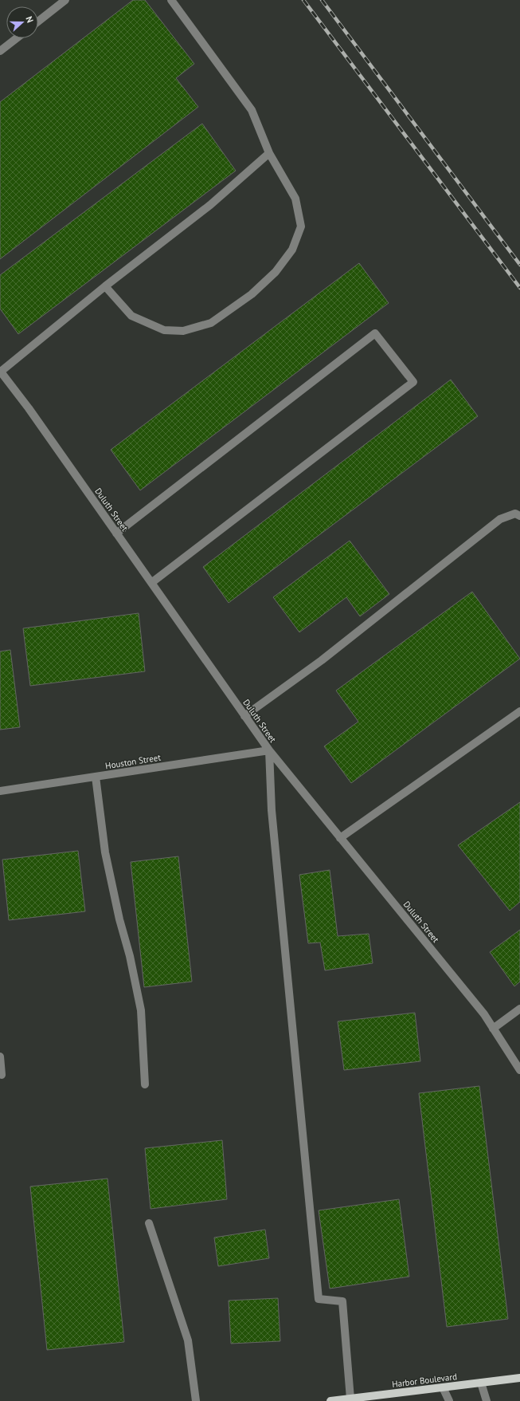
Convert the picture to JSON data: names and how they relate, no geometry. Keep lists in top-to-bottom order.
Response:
{
  "streets": {
    "main road": ["Harbor Boulevard"],
    "street": ["Duluth Street", "Houston Street"]
  },
  "crossings": [
    ["Duluth Street", "Houston Street"]
  ],
  "north": "right"
}
